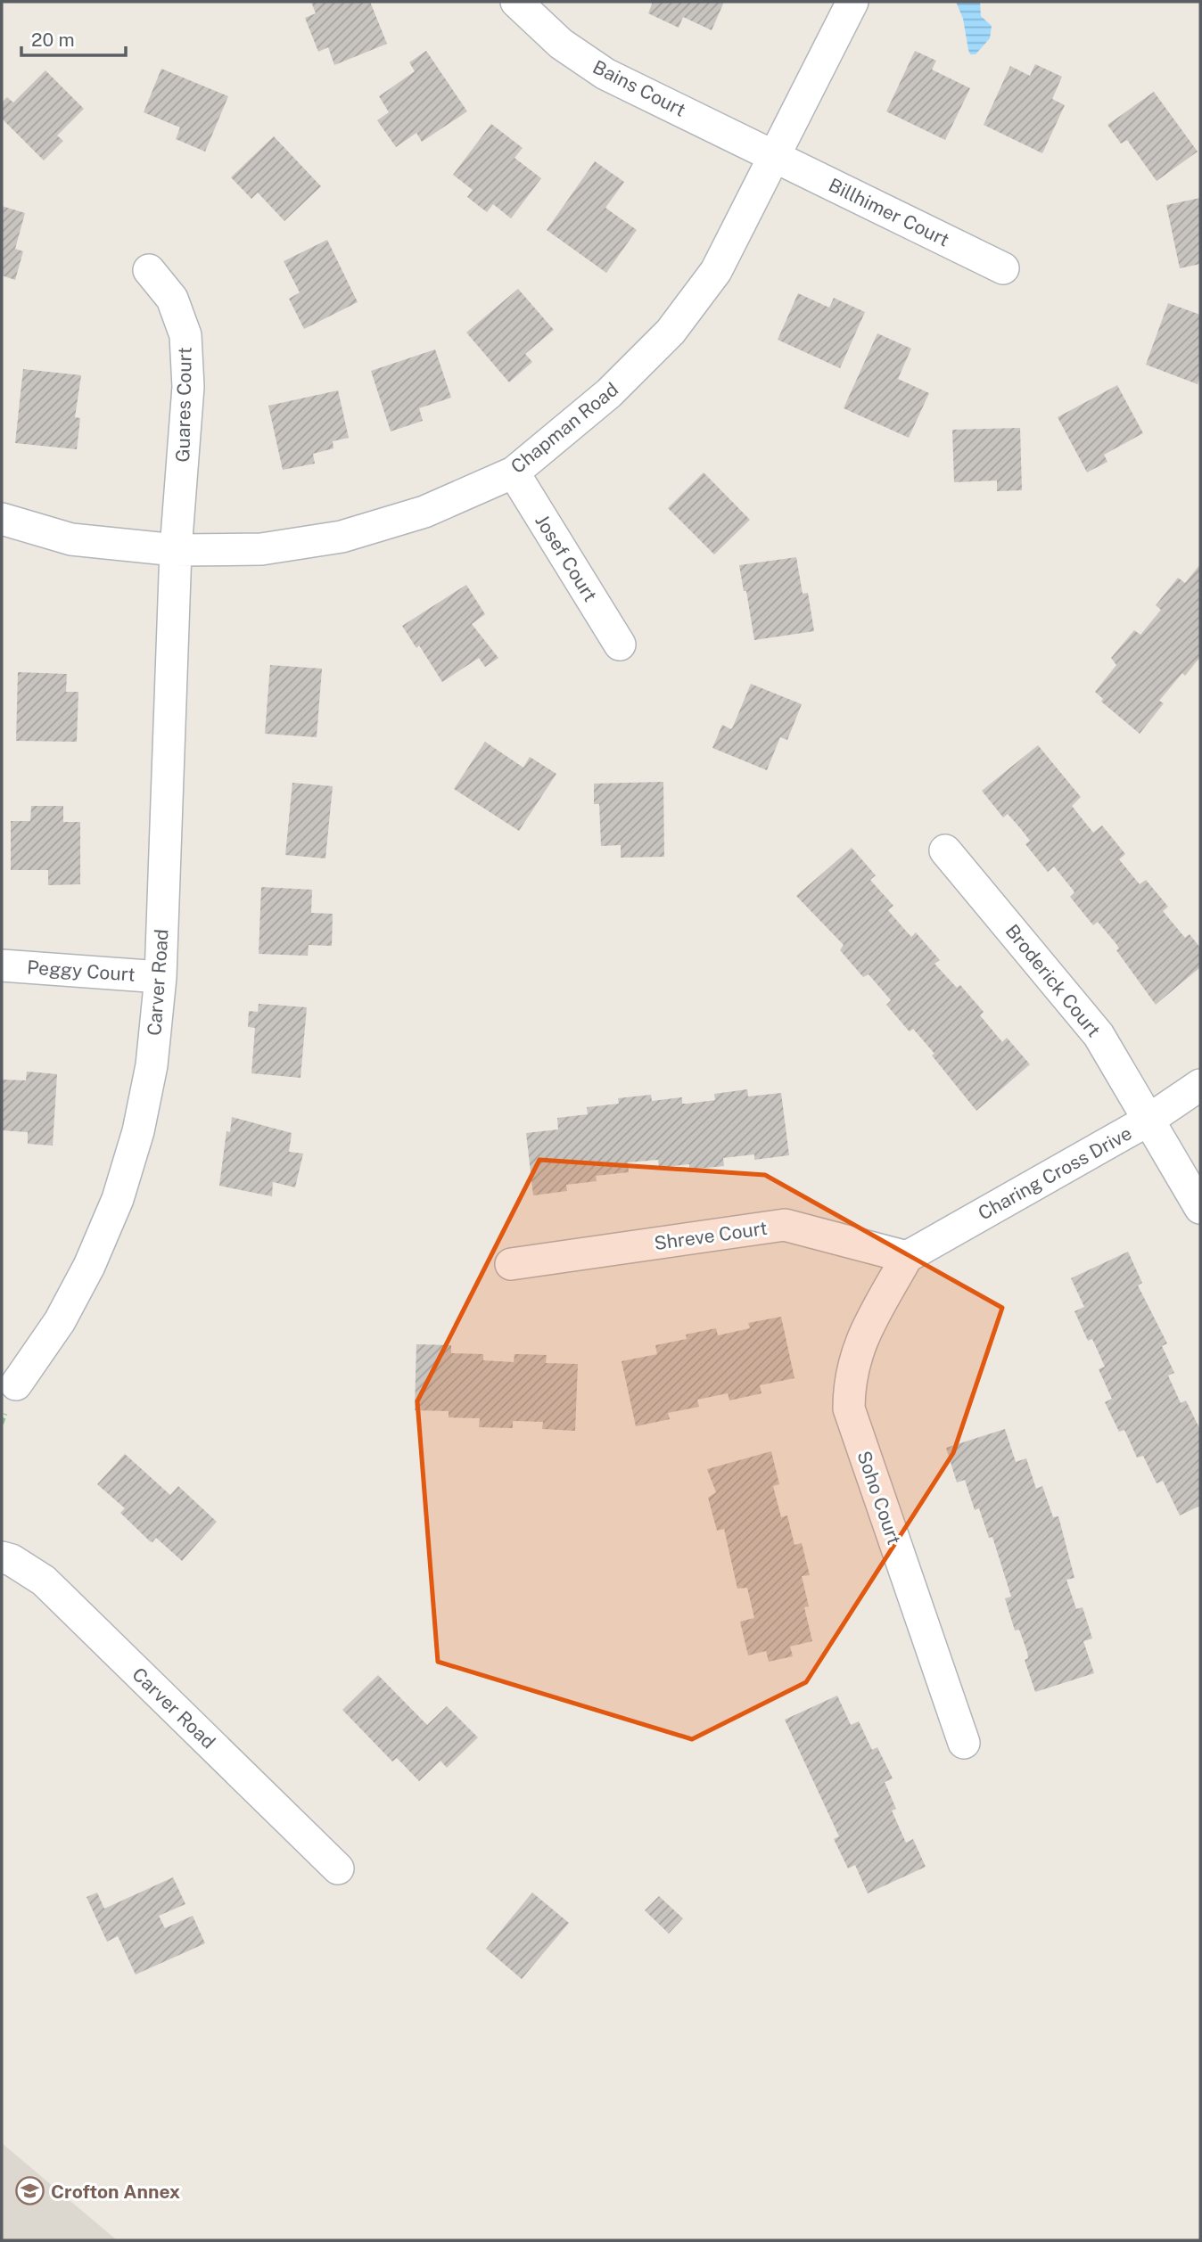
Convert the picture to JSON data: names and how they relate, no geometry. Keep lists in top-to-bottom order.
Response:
{
  "streets": {
    "street": [
      "Bains Court",
      "Billhimer Court",
      "Guares Court",
      "Chapman Road",
      "Josef Court",
      "Peggy Court",
      "Broderick Court",
      "Carver Road",
      "Charing Cross Drive",
      "Shreve Court",
      "Soho Court"
    ]
  },
  "crossings": [
    ["Bains Court", "Billhimer Court"],
    ["Bains Court", "Chapman Road"],
    ["Billhimer Court", "Chapman Road"],
    ["Guares Court", "Chapman Road"],
    ["Guares Court", "Carver Road"],
    ["Chapman Road", "Josef Court"],
    ["Chapman Road", "Carver Road"],
    ["Peggy Court", "Carver Road"],
    ["Broderick Court", "Charing Cross Drive"],
    ["Charing Cross Drive", "Shreve Court"],
    ["Charing Cross Drive", "Soho Court"],
    ["Shreve Court", "Soho Court"]
  ],
  "places": {
    "school or university": ["Crofton Annex"]
  },
  "scale_bar": "20 m"
}
